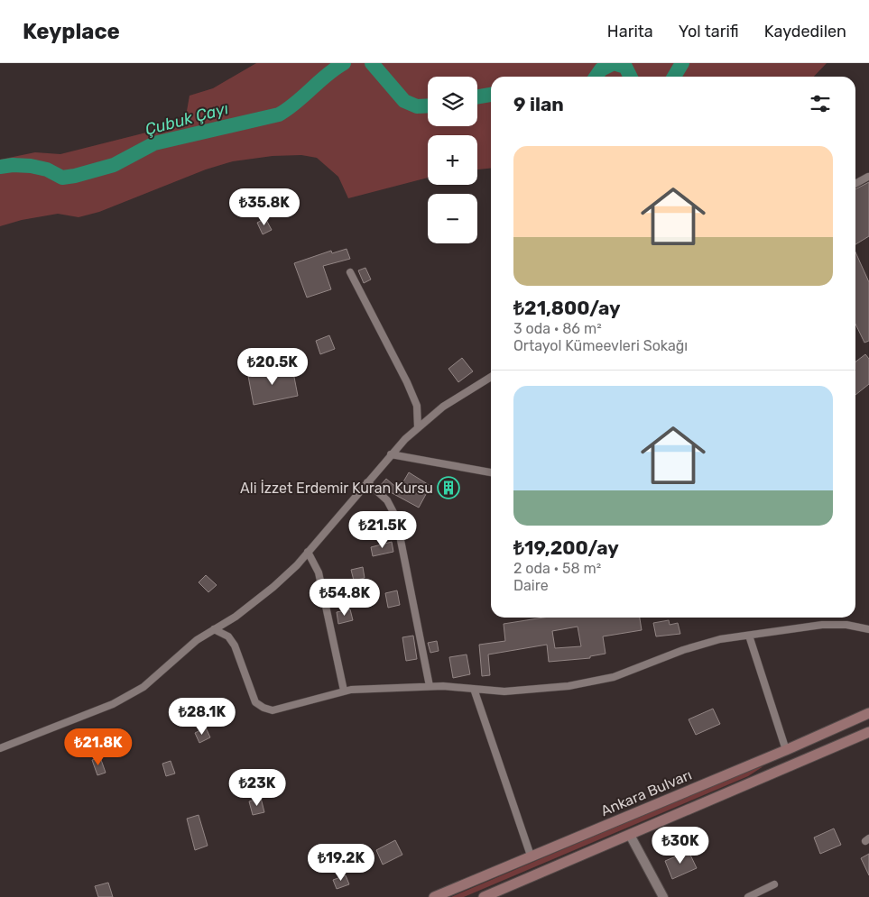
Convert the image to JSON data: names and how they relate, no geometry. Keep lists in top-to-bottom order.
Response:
{
  "streets": {
    "main road": ["Ankara Bulvarı"]
  },
  "water": ["Çubuk Çayı"],
  "places": {
    "building": ["Ali İzzet Erdemir Kuran Kursu"]
  },
  "page": {
    "header": "Keyplace",
    "nav": ["Harita", "Yol tarifi", "Kaydedilen"],
    "map_buttons": ["+", "−"],
    "heading": "9 ilan",
    "list": [
      {
        "name": "₺21,800/ay",
        "note": "3 oda · 86 m² · Ortayol Kümeevleri Sokağı"
      },
      {
        "name": "₺19,200/ay",
        "note": "2 oda · 58 m² · Daire"
      }
    ],
    "price": [
      "₺35.8K",
      "₺20.5K",
      "₺21.5K",
      "₺54.8K",
      "₺28.1K",
      "₺21.8K",
      "₺23K",
      "₺30K",
      "₺19.2K"
    ]
  }
}
